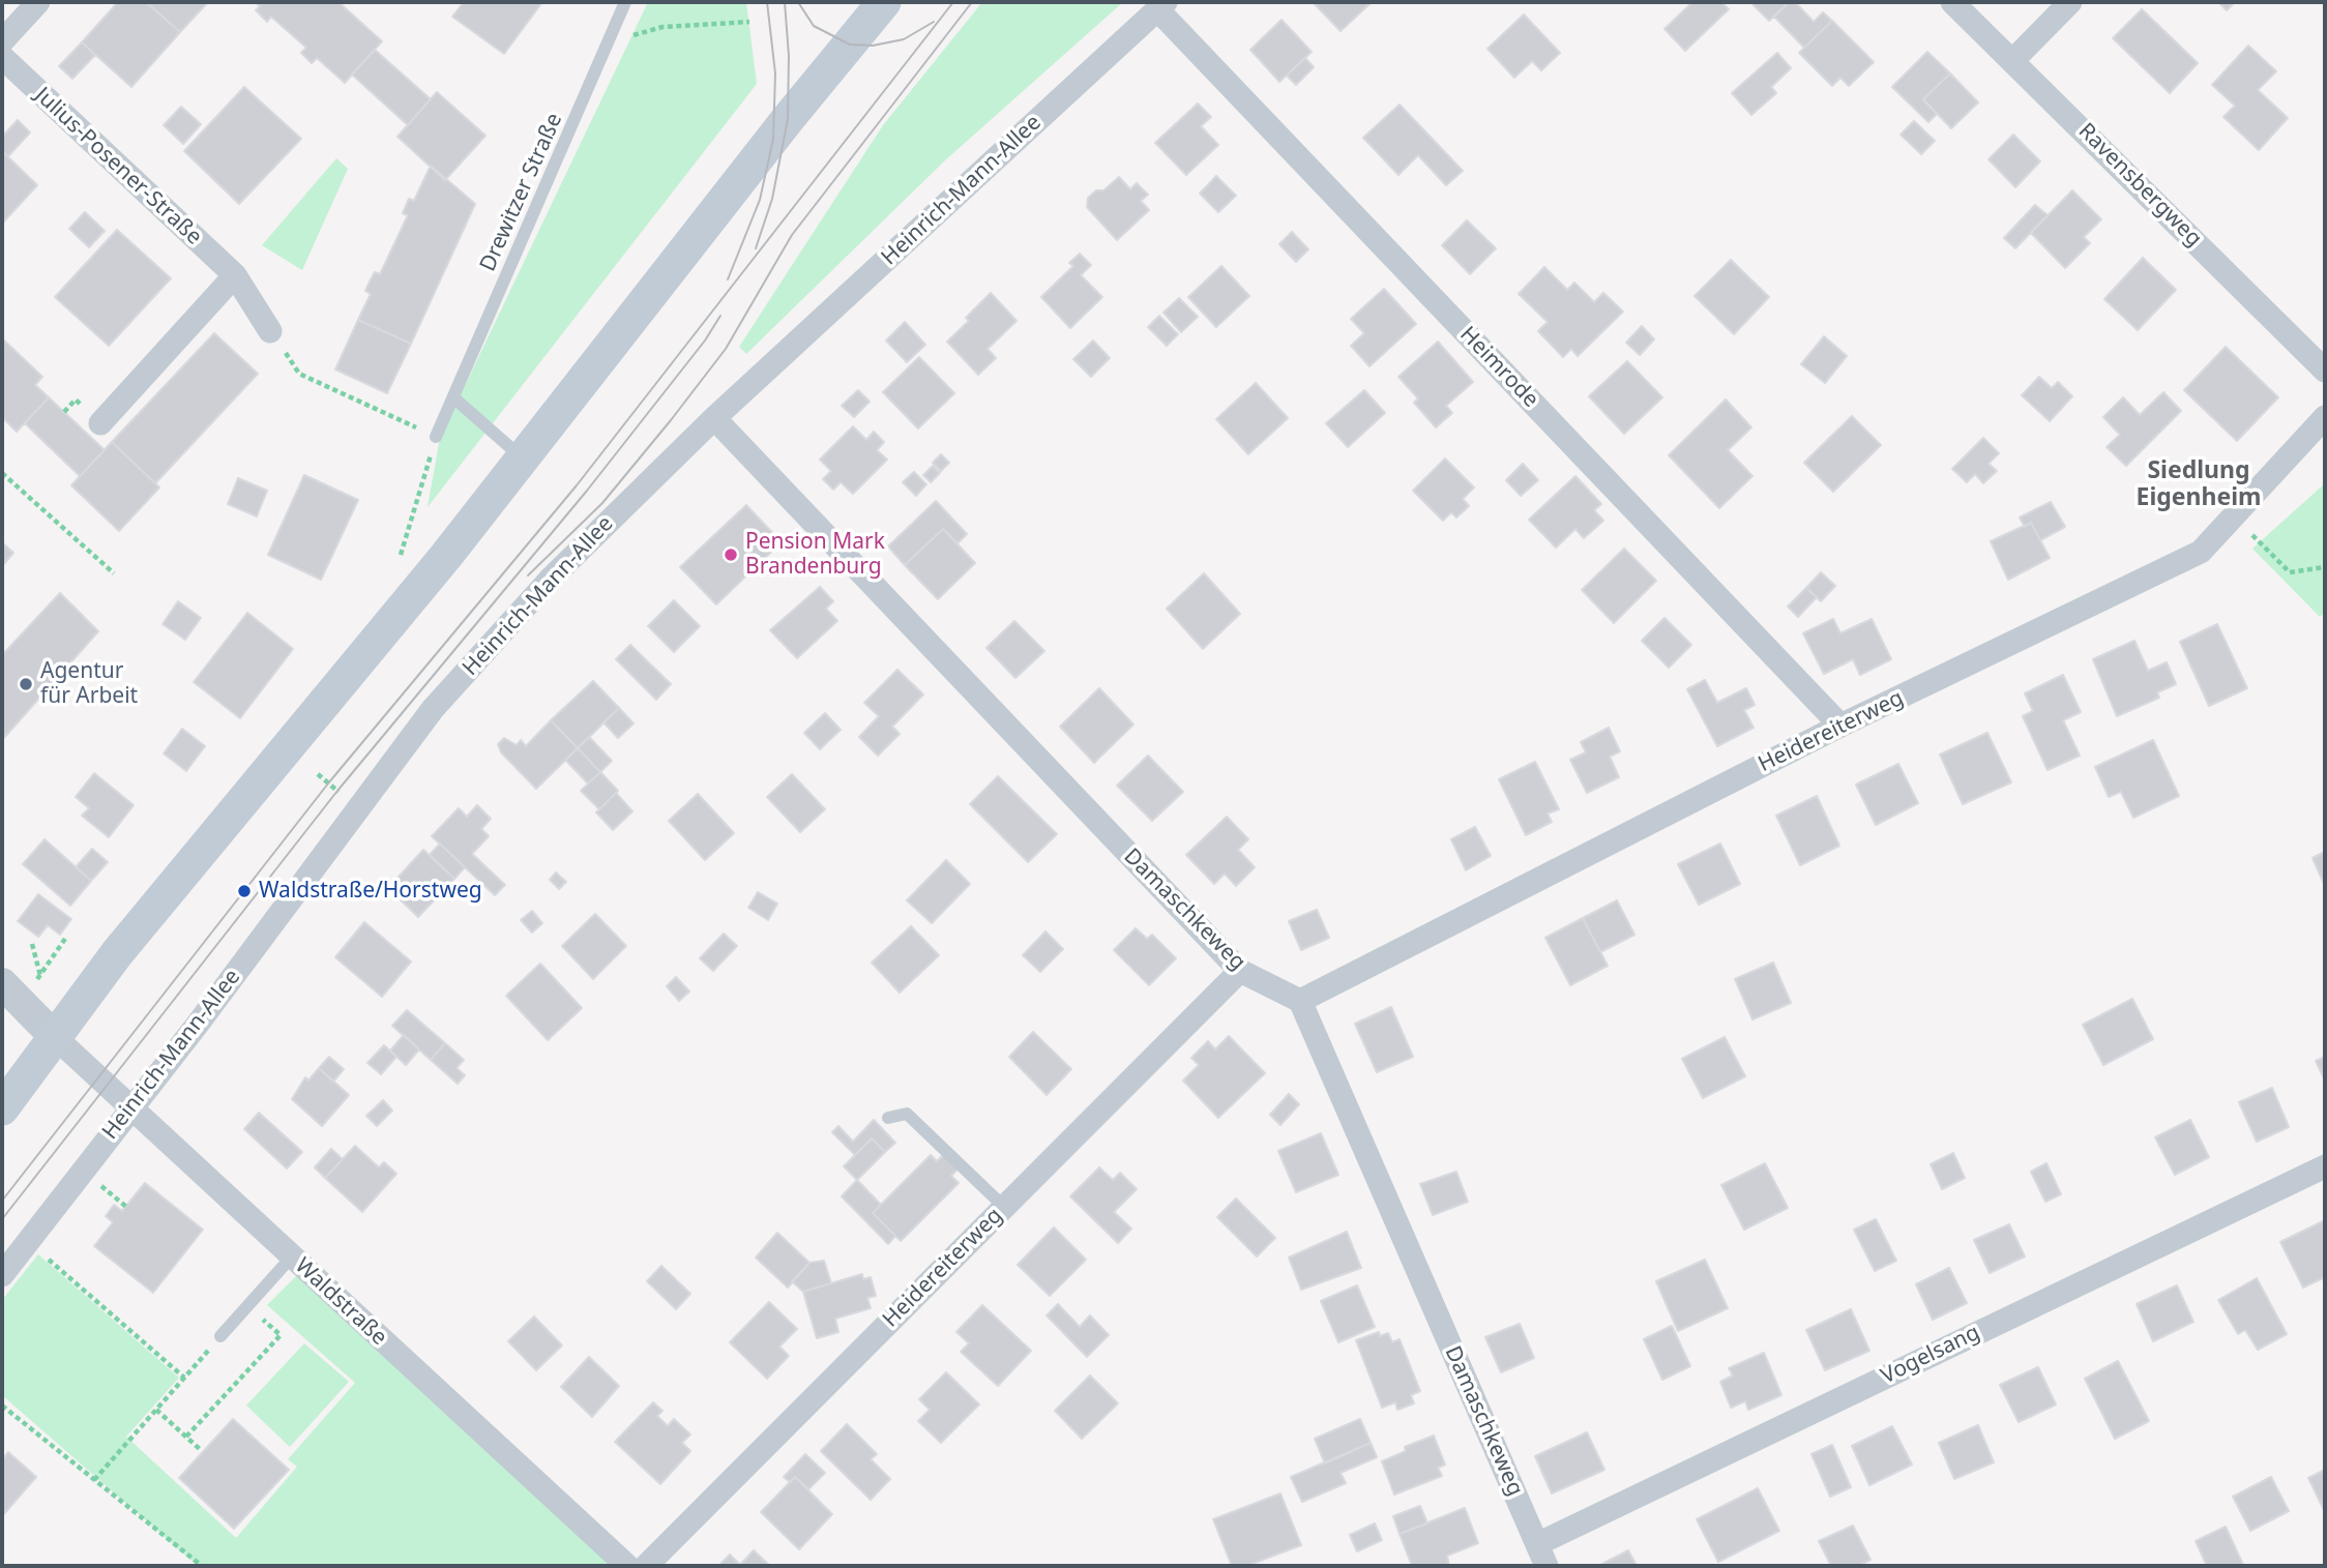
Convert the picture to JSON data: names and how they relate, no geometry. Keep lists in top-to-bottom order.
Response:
{
  "streets": {
    "street": [
      "Julius-Posener-Straße",
      "Ravensbergweg",
      "Heinrich-Mann-Allee",
      "Heimrode",
      "Heidereiterweg",
      "Damaschkeweg",
      "Waldstraße",
      "Vogelsang"
    ],
    "lane": ["Drewitzer Straße"]
  },
  "crossings": [
    ["Heinrich-Mann-Allee", "Heimrode"],
    ["Heinrich-Mann-Allee", "Damaschkeweg"],
    ["Heinrich-Mann-Allee", "Waldstraße"],
    ["Heimrode", "Heidereiterweg"],
    ["Heidereiterweg", "Damaschkeweg"],
    ["Damaschkeweg", "Vogelsang"]
  ],
  "districts": ["Siedlung Eigenheim"],
  "places": ["Pension Mark Brandenburg", "Agentur für Arbeit", "Waldstraße/Horstweg"]
}
